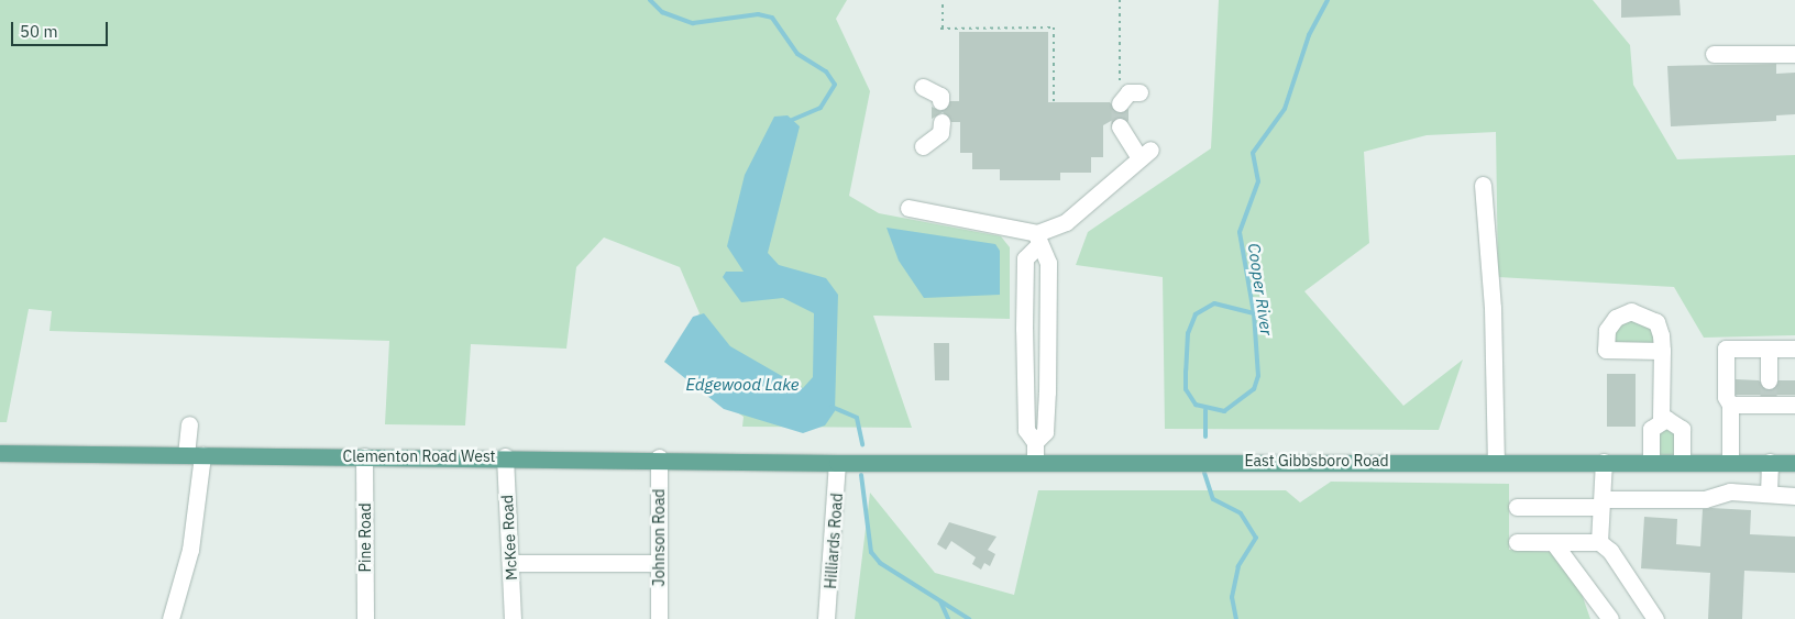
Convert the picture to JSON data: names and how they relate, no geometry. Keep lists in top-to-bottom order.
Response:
{
  "streets": {
    "main road": ["Clementon Road West", "East Gibbsboro Road"],
    "street": [
      "Pine Road",
      "McKee Road",
      "Johnson Road",
      "Hilliards Road"
    ]
  },
  "crossings": [
    ["Clementon Road West", "East Gibbsboro Road"],
    ["Clementon Road West", "Pine Road"],
    ["Clementon Road West", "McKee Road"],
    ["Clementon Road West", "Johnson Road"],
    ["Clementon Road West", "Hilliards Road"],
    ["East Gibbsboro Road", "Hilliards Road"]
  ],
  "water": ["Cooper River", "Edgewood Lake"],
  "scale_bar": "50 m"
}
